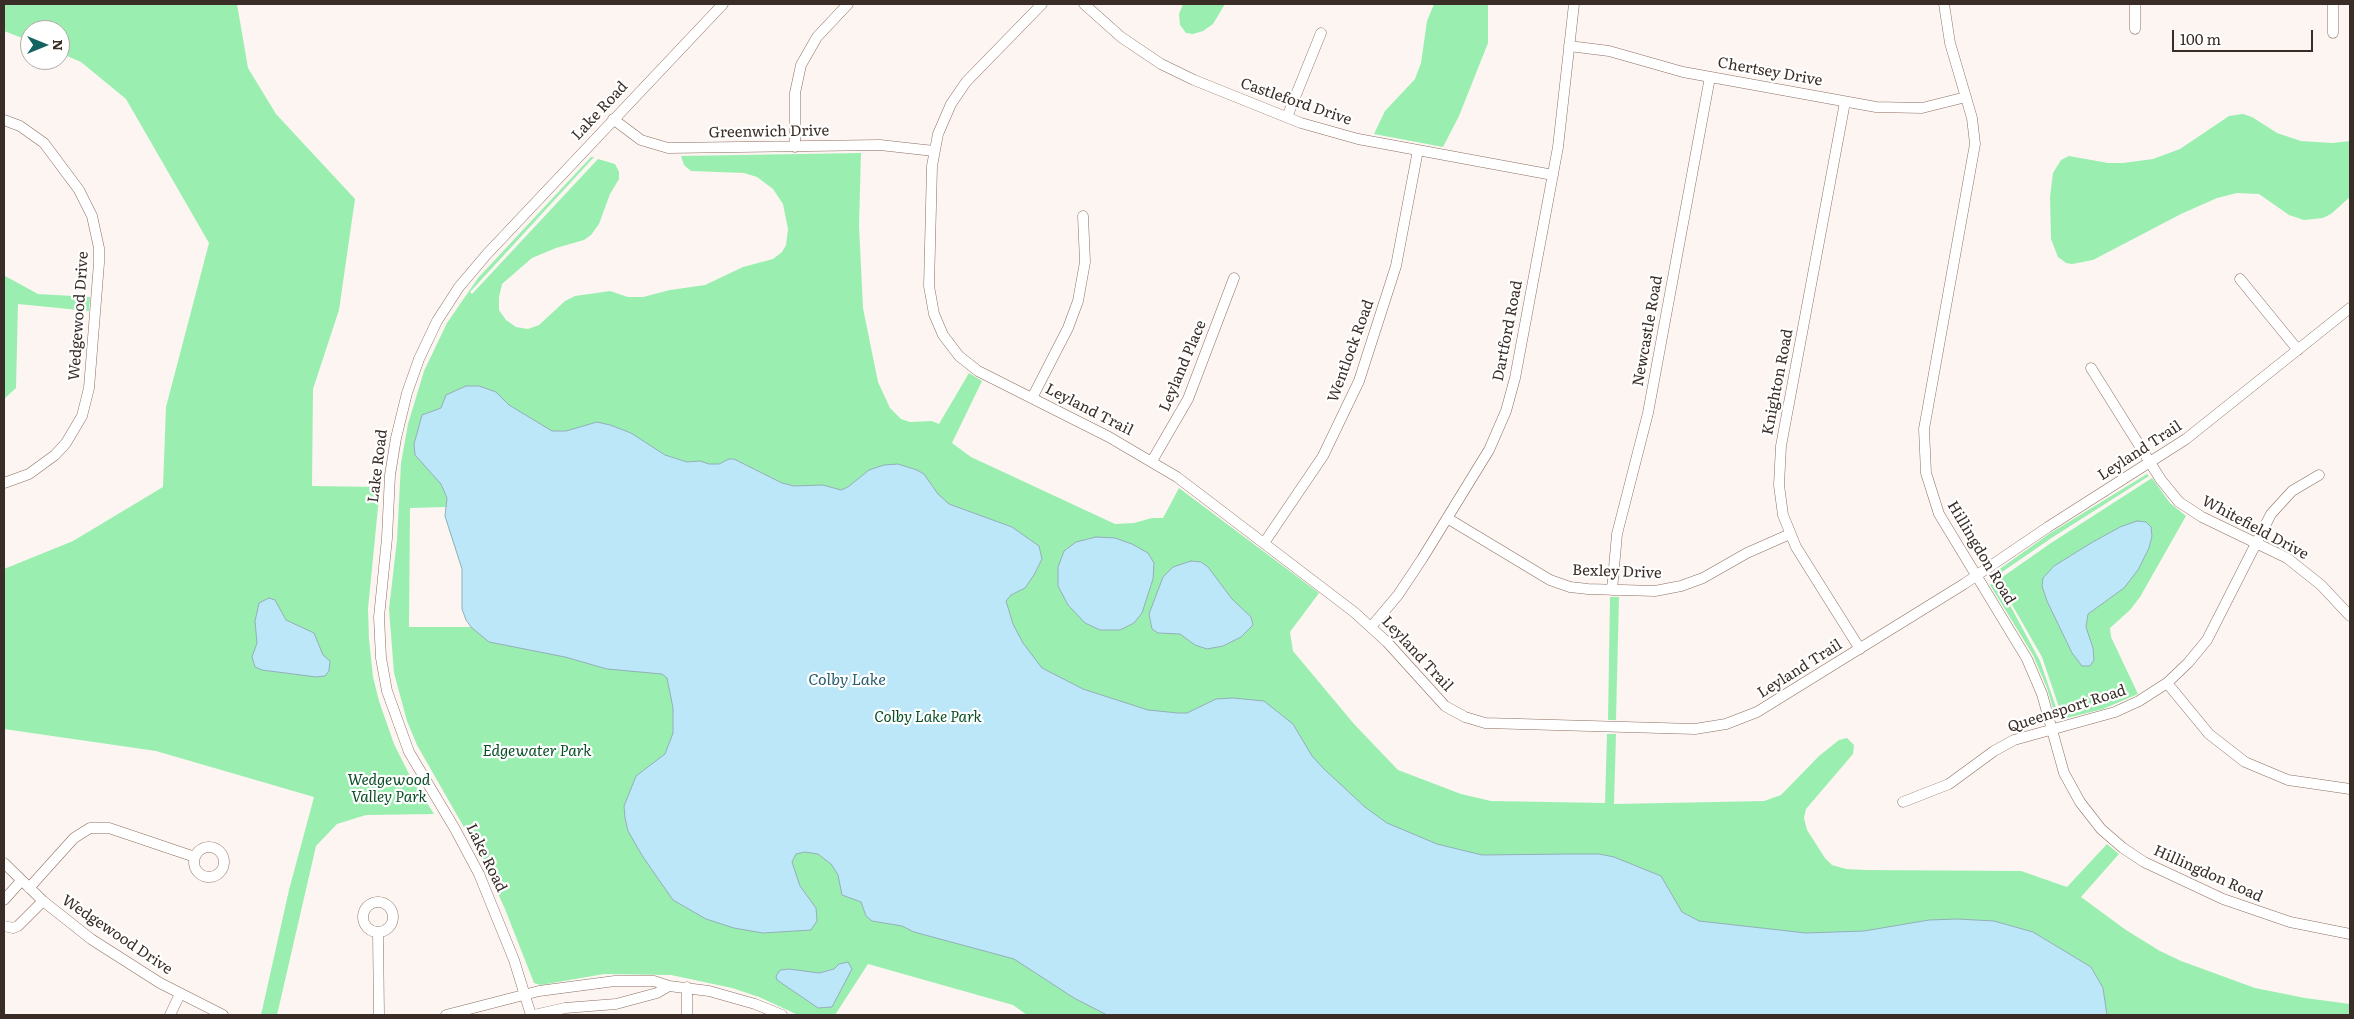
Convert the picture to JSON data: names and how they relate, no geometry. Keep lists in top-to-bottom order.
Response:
{
  "streets": {
    "street": [
      "Chertsey Drive",
      "Castleford Drive",
      "Lake Road",
      "Greenwich Drive",
      "Wedgewood Drive",
      "Dartford Road",
      "Newcastle Road",
      "Wentlock Road",
      "Leyland Place",
      "Knighton Road",
      "Leyland Trail",
      "Whitefield Drive",
      "Hillingdon Road",
      "Bexley Drive",
      "Queensport Road"
    ]
  },
  "crossings": [
    ["Chertsey Drive", "Dartford Road"],
    ["Chertsey Drive", "Newcastle Road"],
    ["Chertsey Drive", "Knighton Road"],
    ["Chertsey Drive", "Hillingdon Road"],
    ["Castleford Drive", "Dartford Road"],
    ["Castleford Drive", "Wentlock Road"],
    ["Lake Road", "Greenwich Drive"],
    ["Greenwich Drive", "Leyland Trail"],
    ["Dartford Road", "Leyland Trail"],
    ["Dartford Road", "Bexley Drive"],
    ["Newcastle Road", "Bexley Drive"],
    ["Wentlock Road", "Leyland Trail"],
    ["Leyland Place", "Leyland Trail"],
    ["Knighton Road", "Leyland Trail"],
    ["Knighton Road", "Bexley Drive"],
    ["Leyland Trail", "Whitefield Drive"],
    ["Leyland Trail", "Hillingdon Road"],
    ["Whitefield Drive", "Queensport Road"],
    ["Hillingdon Road", "Queensport Road"]
  ],
  "water": ["Colby Lake"],
  "parks": ["Colby Lake Park", "Edgewater Park", "Wedgewood Valley Park"],
  "scale_bar": "100 m",
  "north": "right"
}
